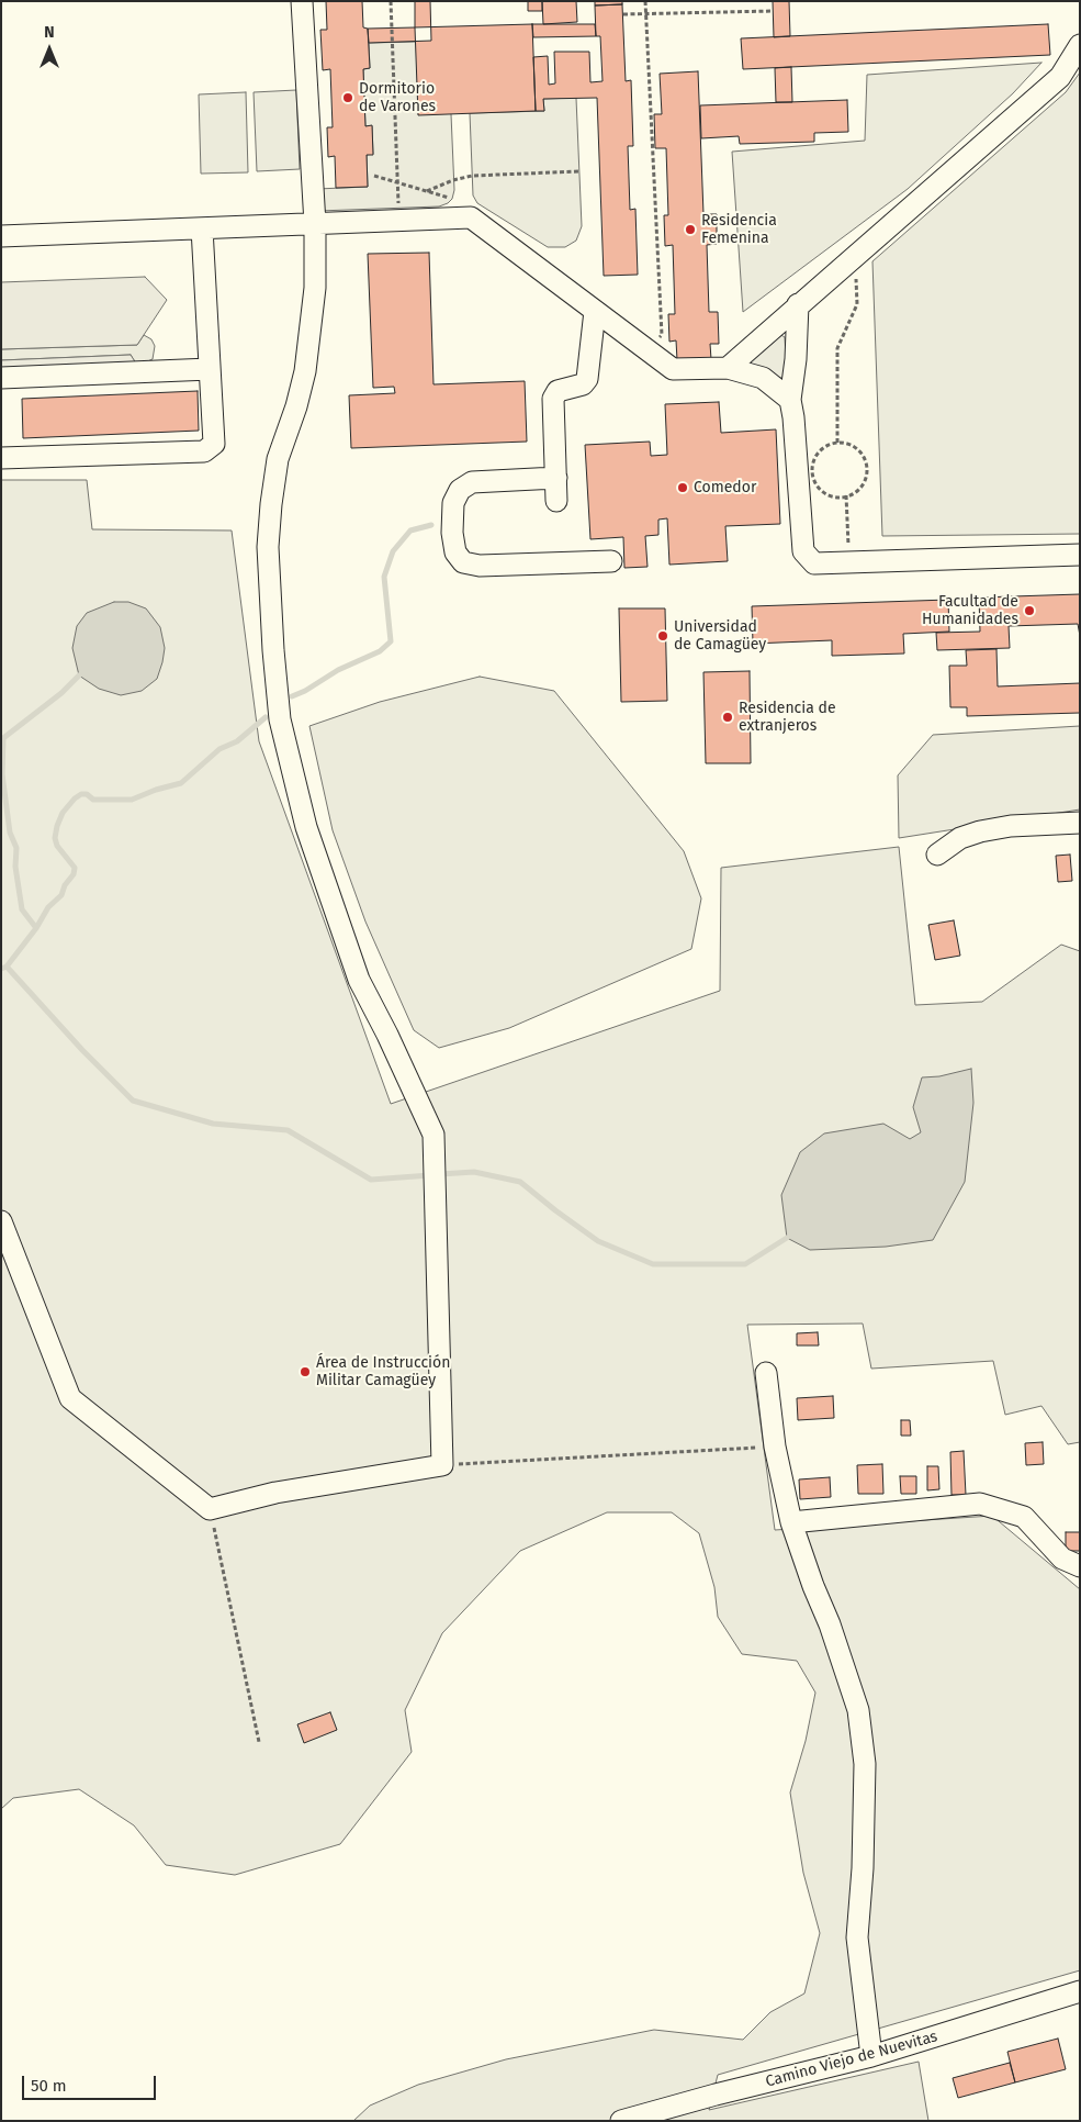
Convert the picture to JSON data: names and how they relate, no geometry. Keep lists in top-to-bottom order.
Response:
{
  "streets": {
    "street": ["Camino Viejo de Nuevitas"]
  },
  "places": [
    "Dormitorio de Varones",
    "Residencia Femenina",
    "Comedor",
    "Facultad de Humanidades",
    "Universidad de Camagüey",
    "Residencia de extranjeros",
    "Área de Instrucción Militar Camagüey"
  ],
  "scale_bar": "50 m",
  "north": "top"
}
